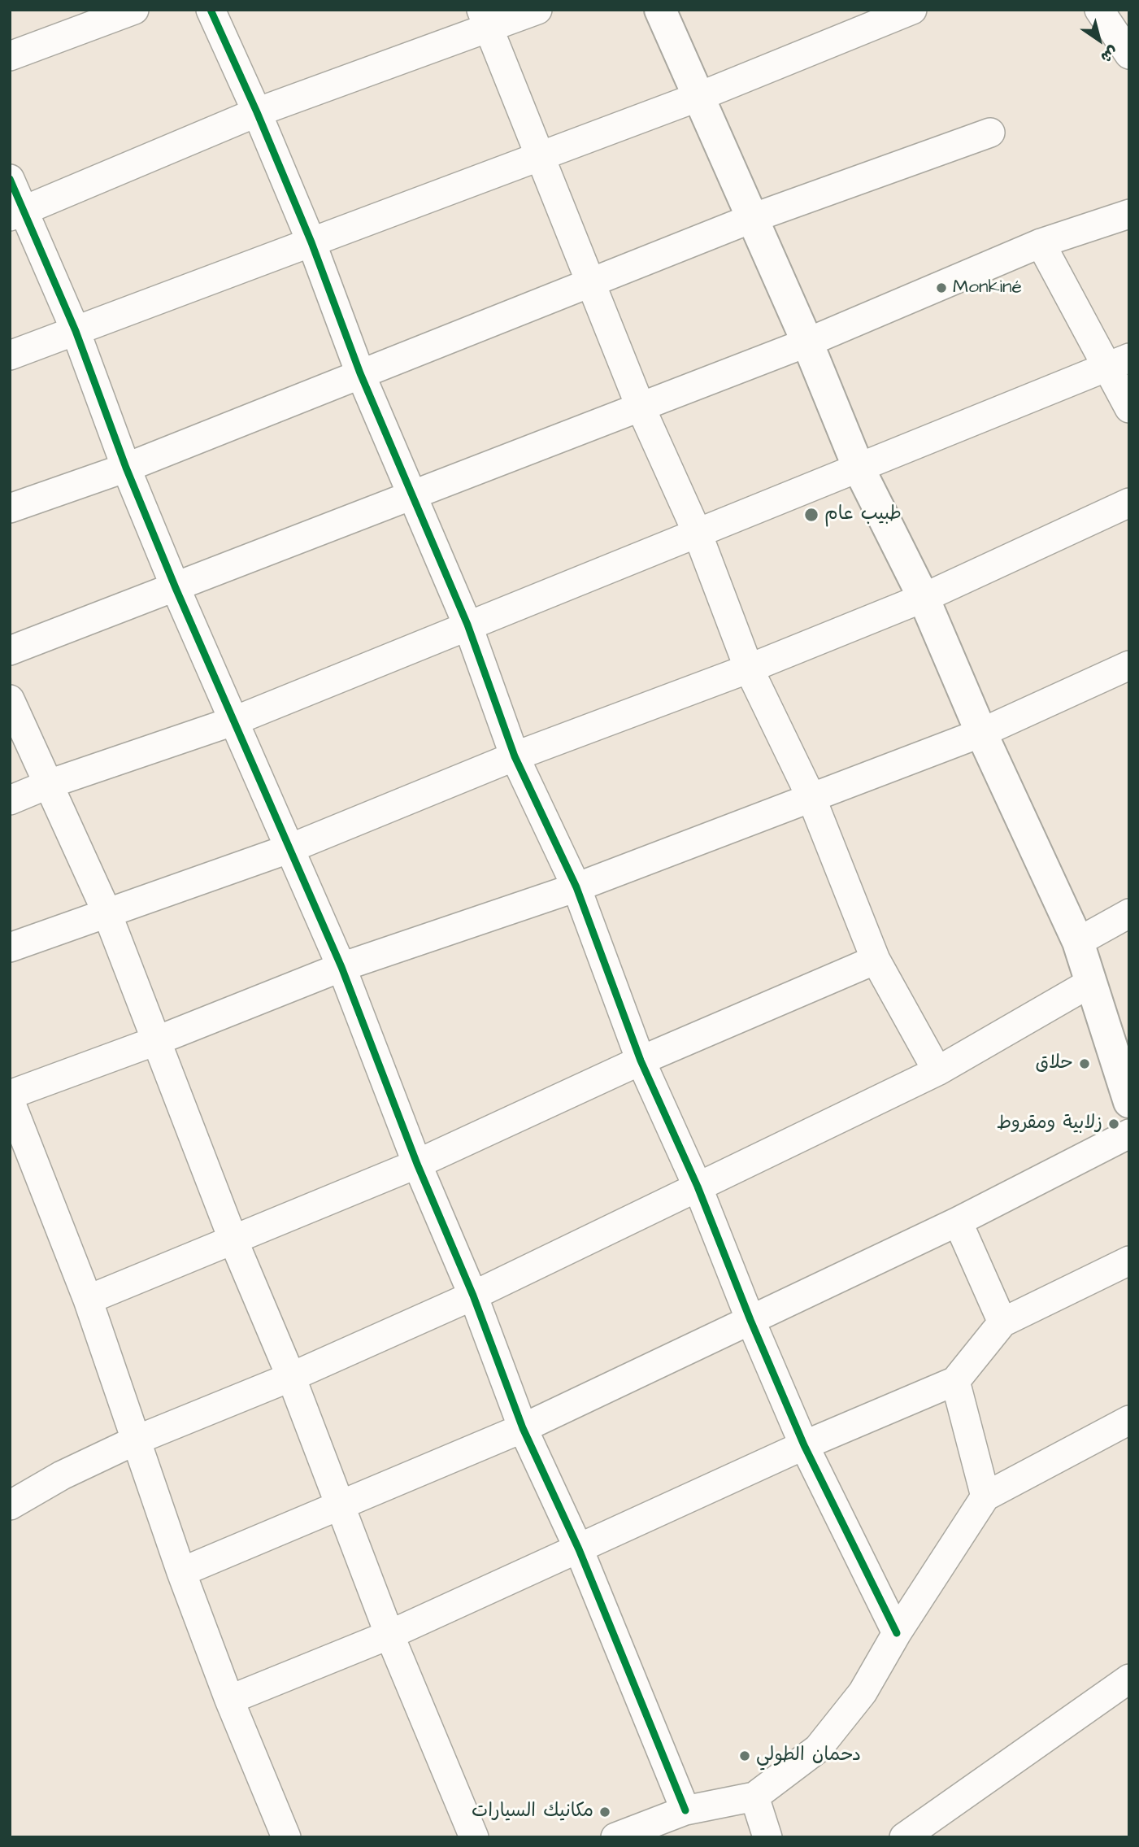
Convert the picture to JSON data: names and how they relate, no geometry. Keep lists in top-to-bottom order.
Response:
{
  "places": [
    "Monkiné",
    "طبيب عام",
    "حلاق",
    "زلابية ومقروط",
    "دحمان الطولي",
    "مكانيك السيارات"
  ],
  "north": "bottom right"
}
